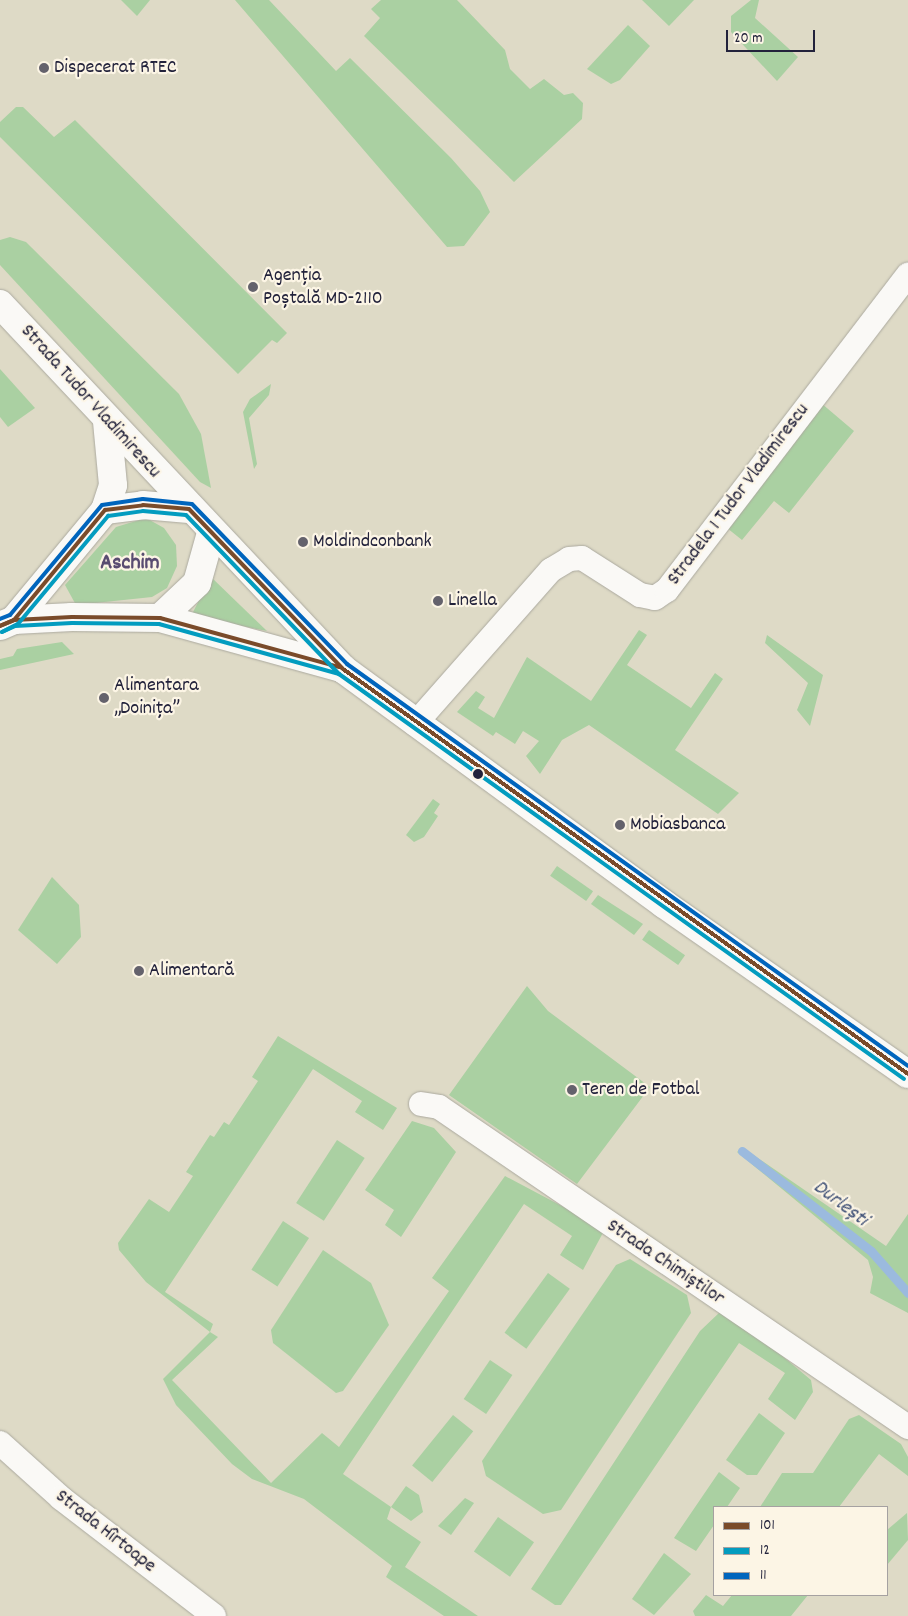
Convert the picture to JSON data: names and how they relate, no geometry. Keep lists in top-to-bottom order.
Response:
{
  "streets": {
    "main road": ["Strada Tudor Vladimirescu"],
    "street": ["Stradela 1 Tudor Vladimirescu", "Strada Chimiștilor", "Strada Hîrtoape"]
  },
  "crossings": [
    ["Strada Tudor Vladimirescu", "Stradela 1 Tudor Vladimirescu"]
  ],
  "districts": ["Aschim"],
  "water": ["Durlești"],
  "places": [
    "Dispecerat RTEC",
    "Agenția Poștală MD-2110",
    "Moldindconbank",
    "Linella",
    "Alimentara „Doinița”",
    "Mobiasbanca",
    "Alimentară",
    "Teren de Fotbal"
  ],
  "lines": ["transit line 11", "transit line 101", "transit line 12"],
  "legend": ["101", "12", "11"],
  "scale_bar": "20 m"
}
